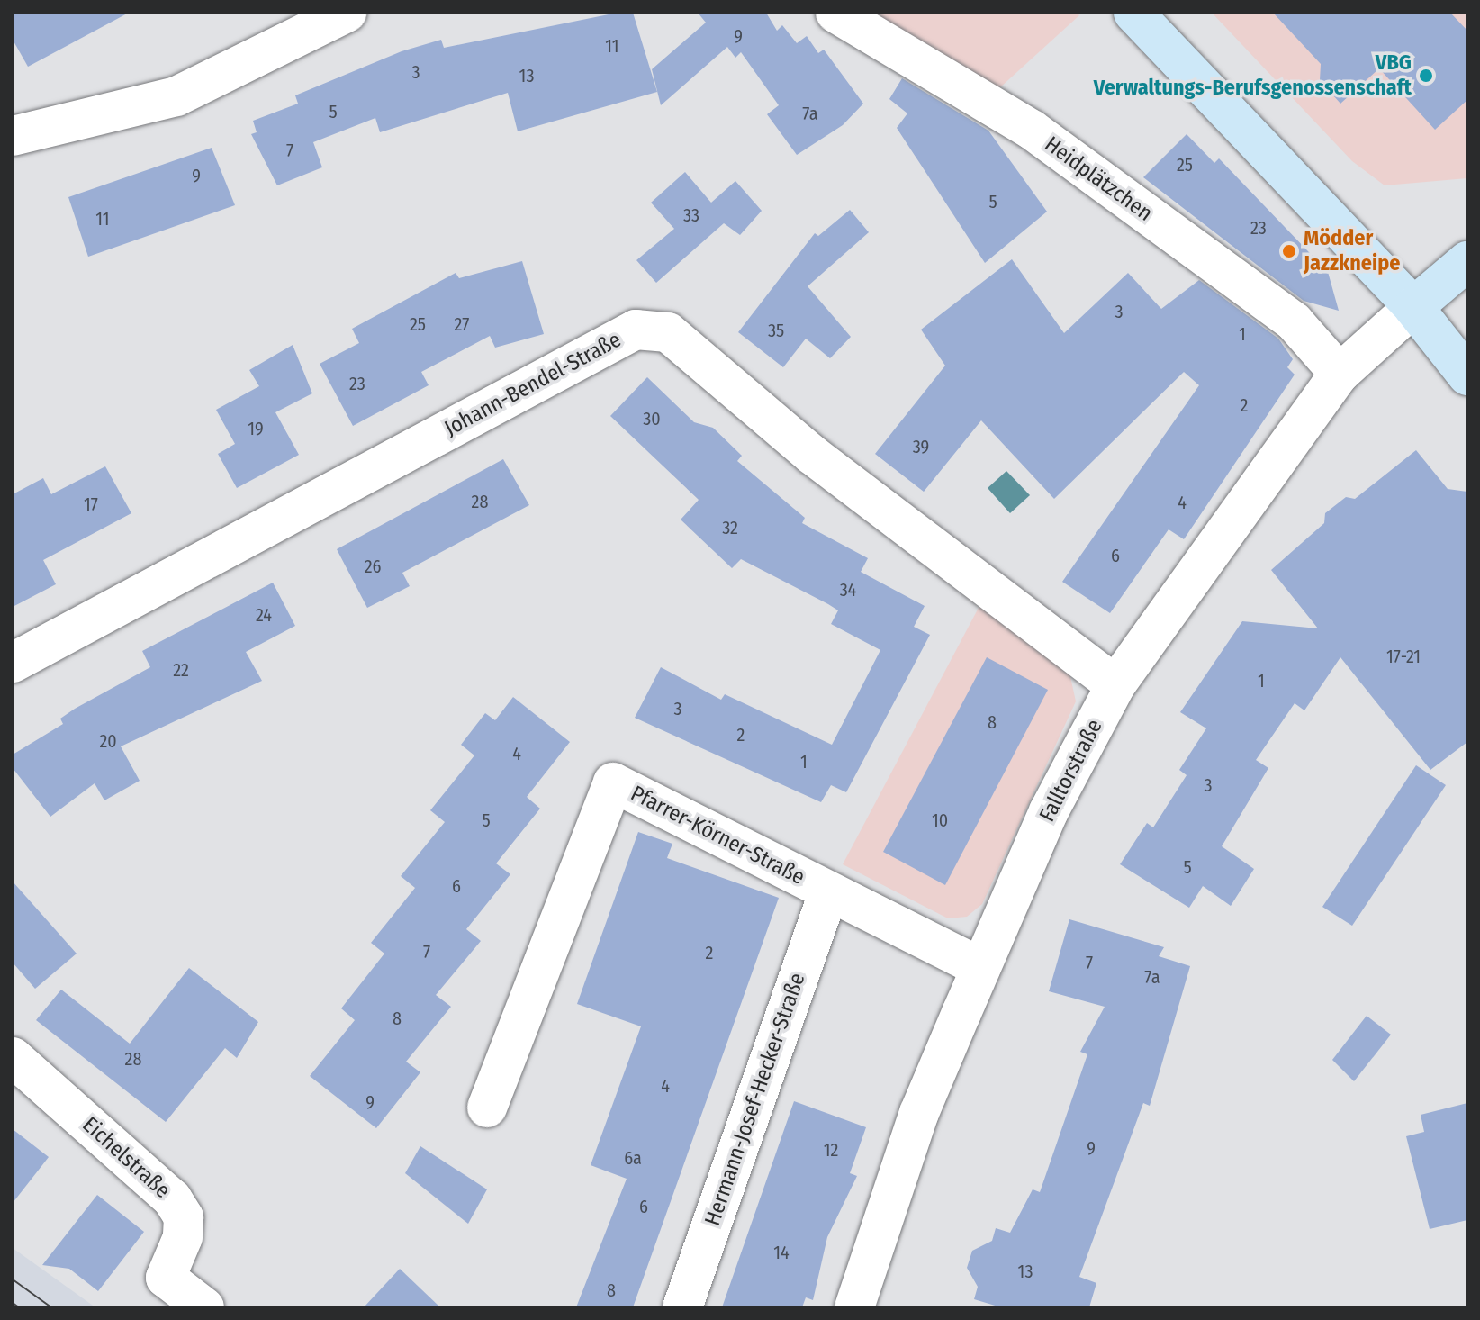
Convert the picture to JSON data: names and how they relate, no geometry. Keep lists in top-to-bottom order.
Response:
{
  "streets": {
    "street": [
      "Heidplätzchen",
      "Johann-Bendel-Straße",
      "Falltorstraße",
      "Pfarrer-Körner-Straße",
      "Hermann-Josef-Hecker-Straße",
      "Eichelstraße"
    ]
  },
  "crossings": [
    ["Heidplätzchen", "Falltorstraße"],
    ["Johann-Bendel-Straße", "Falltorstraße"],
    ["Falltorstraße", "Pfarrer-Körner-Straße"],
    ["Pfarrer-Körner-Straße", "Hermann-Josef-Hecker-Straße"]
  ],
  "places": ["VBG Verwaltungs-Berufsgenossenschaft", "Mödder Jazzkneipe"],
  "house_numbers": [
    "9",
    "11",
    "3",
    "13",
    "5",
    "7a",
    "7",
    "25",
    "9",
    "5",
    "33",
    "11",
    "23",
    "3",
    "25",
    "27",
    "35",
    "1",
    "23",
    "2",
    "30",
    "19",
    "39",
    "28",
    "4",
    "17",
    "32",
    "6",
    "26",
    "34",
    "24",
    "17-21",
    "22",
    "1",
    "3",
    "8",
    "2",
    "20",
    "4",
    "1",
    "3",
    "5",
    "10",
    "5",
    "6",
    "7",
    "2",
    "7",
    "7a",
    "8",
    "28",
    "4",
    "9",
    "9",
    "12",
    "6a",
    "6",
    "14",
    "13",
    "8"
  ]
}
